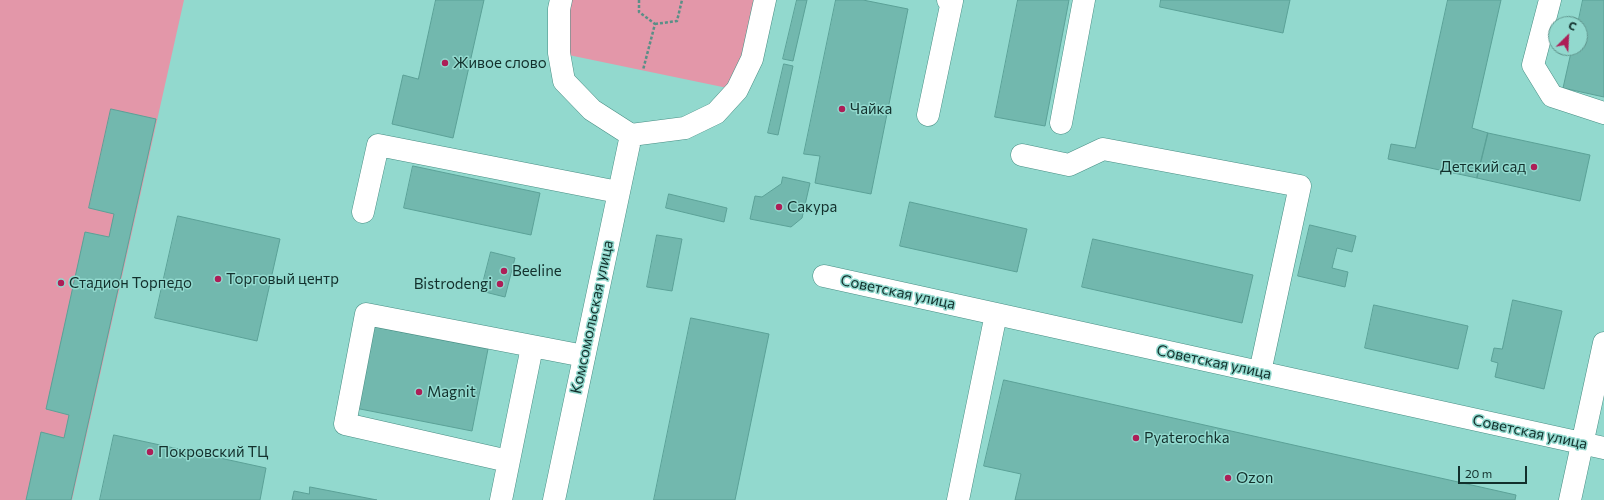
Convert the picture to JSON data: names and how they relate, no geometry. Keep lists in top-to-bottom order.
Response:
{
  "streets": {
    "street": ["Советская улица", "Комсомольская улица"]
  },
  "places": [
    "Живое слово",
    "Чайка",
    "Детский сад",
    "Сакура",
    "Beeline",
    "Торговый центр",
    "Стадион Торпедо",
    "Bistrodengi",
    "Magnit",
    "Pyaterochka",
    "Покровский ТЦ",
    "Ozon"
  ],
  "scale_bar": "20 m",
  "north": "top right"
}
